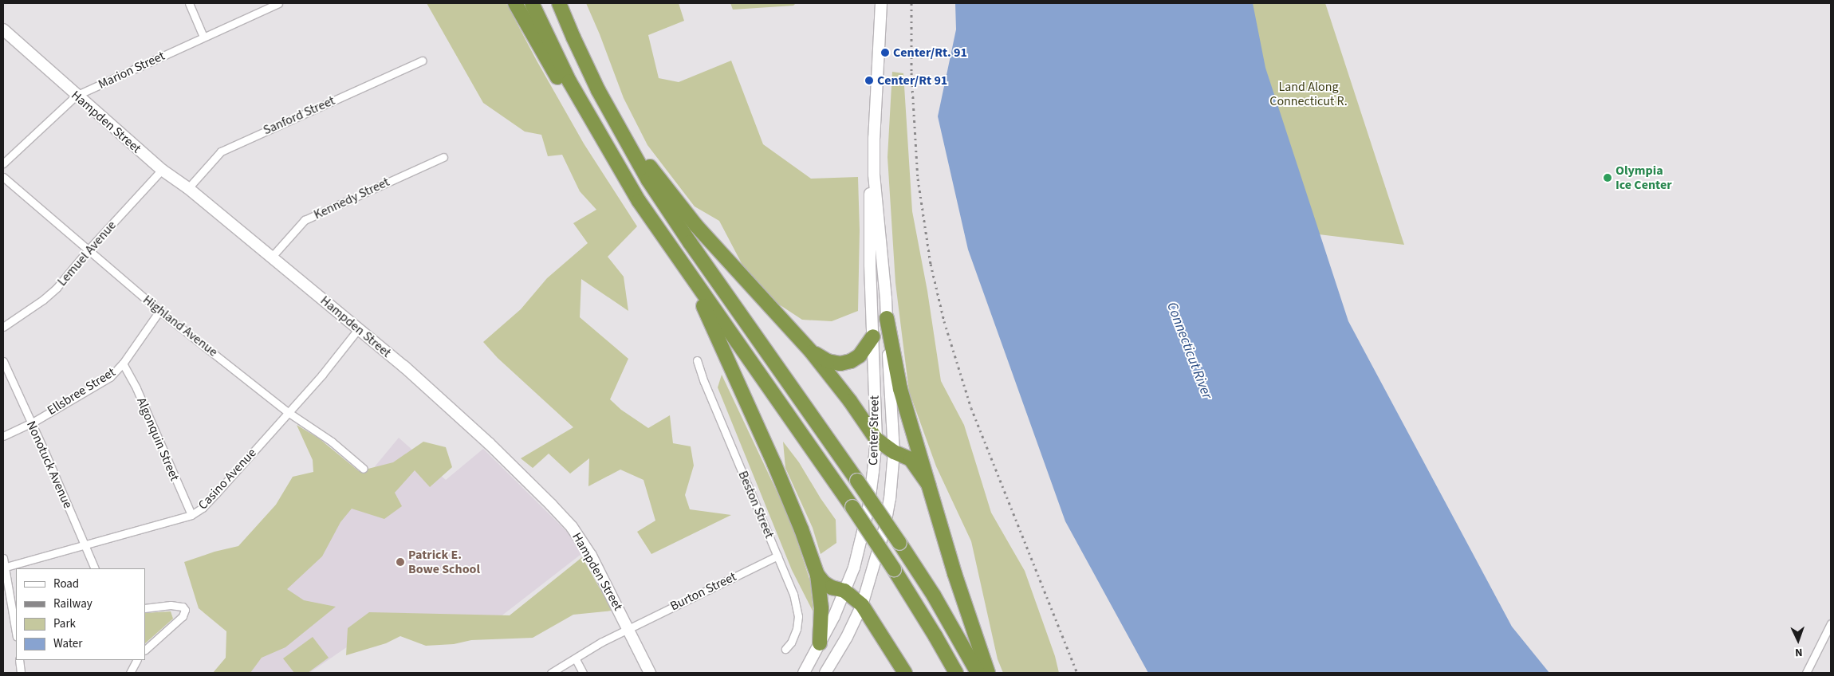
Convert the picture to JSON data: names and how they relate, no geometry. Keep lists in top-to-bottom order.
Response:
{
  "streets": {
    "main road": ["Hampden Street", "Center Street"],
    "street": [
      "Marion Street",
      "Sanford Street",
      "Kennedy Street",
      "Lemuel Avenue",
      "Highland Avenue",
      "Ellsbree Street",
      "Algonquin Street",
      "Nonotuck Avenue",
      "Casino Avenue",
      "Beston Street",
      "Burton Street"
    ]
  },
  "crossings": [
    ["Marion Street", "Hampden Street"],
    ["Sanford Street", "Hampden Street"],
    ["Hampden Street", "Kennedy Street"],
    ["Hampden Street", "Lemuel Avenue"],
    ["Hampden Street", "Casino Avenue"],
    ["Hampden Street", "Burton Street"],
    ["Lemuel Avenue", "Highland Avenue"],
    ["Highland Avenue", "Ellsbree Street"],
    ["Highland Avenue", "Casino Avenue"],
    ["Ellsbree Street", "Algonquin Street"],
    ["Ellsbree Street", "Nonotuck Avenue"],
    ["Algonquin Street", "Casino Avenue"],
    ["Nonotuck Avenue", "Casino Avenue"],
    ["Beston Street", "Burton Street"]
  ],
  "water": ["Connecticut River"],
  "parks": ["Land Along Connecticut R."],
  "places": [
    "Center/Rt. 91",
    "Center/Rt 91",
    "Olympia Ice Center",
    "Patrick E. Bowe School"
  ],
  "legend": [
    "Road",
    "Railway",
    "Park",
    "Water"
  ],
  "north": "bottom"
}
